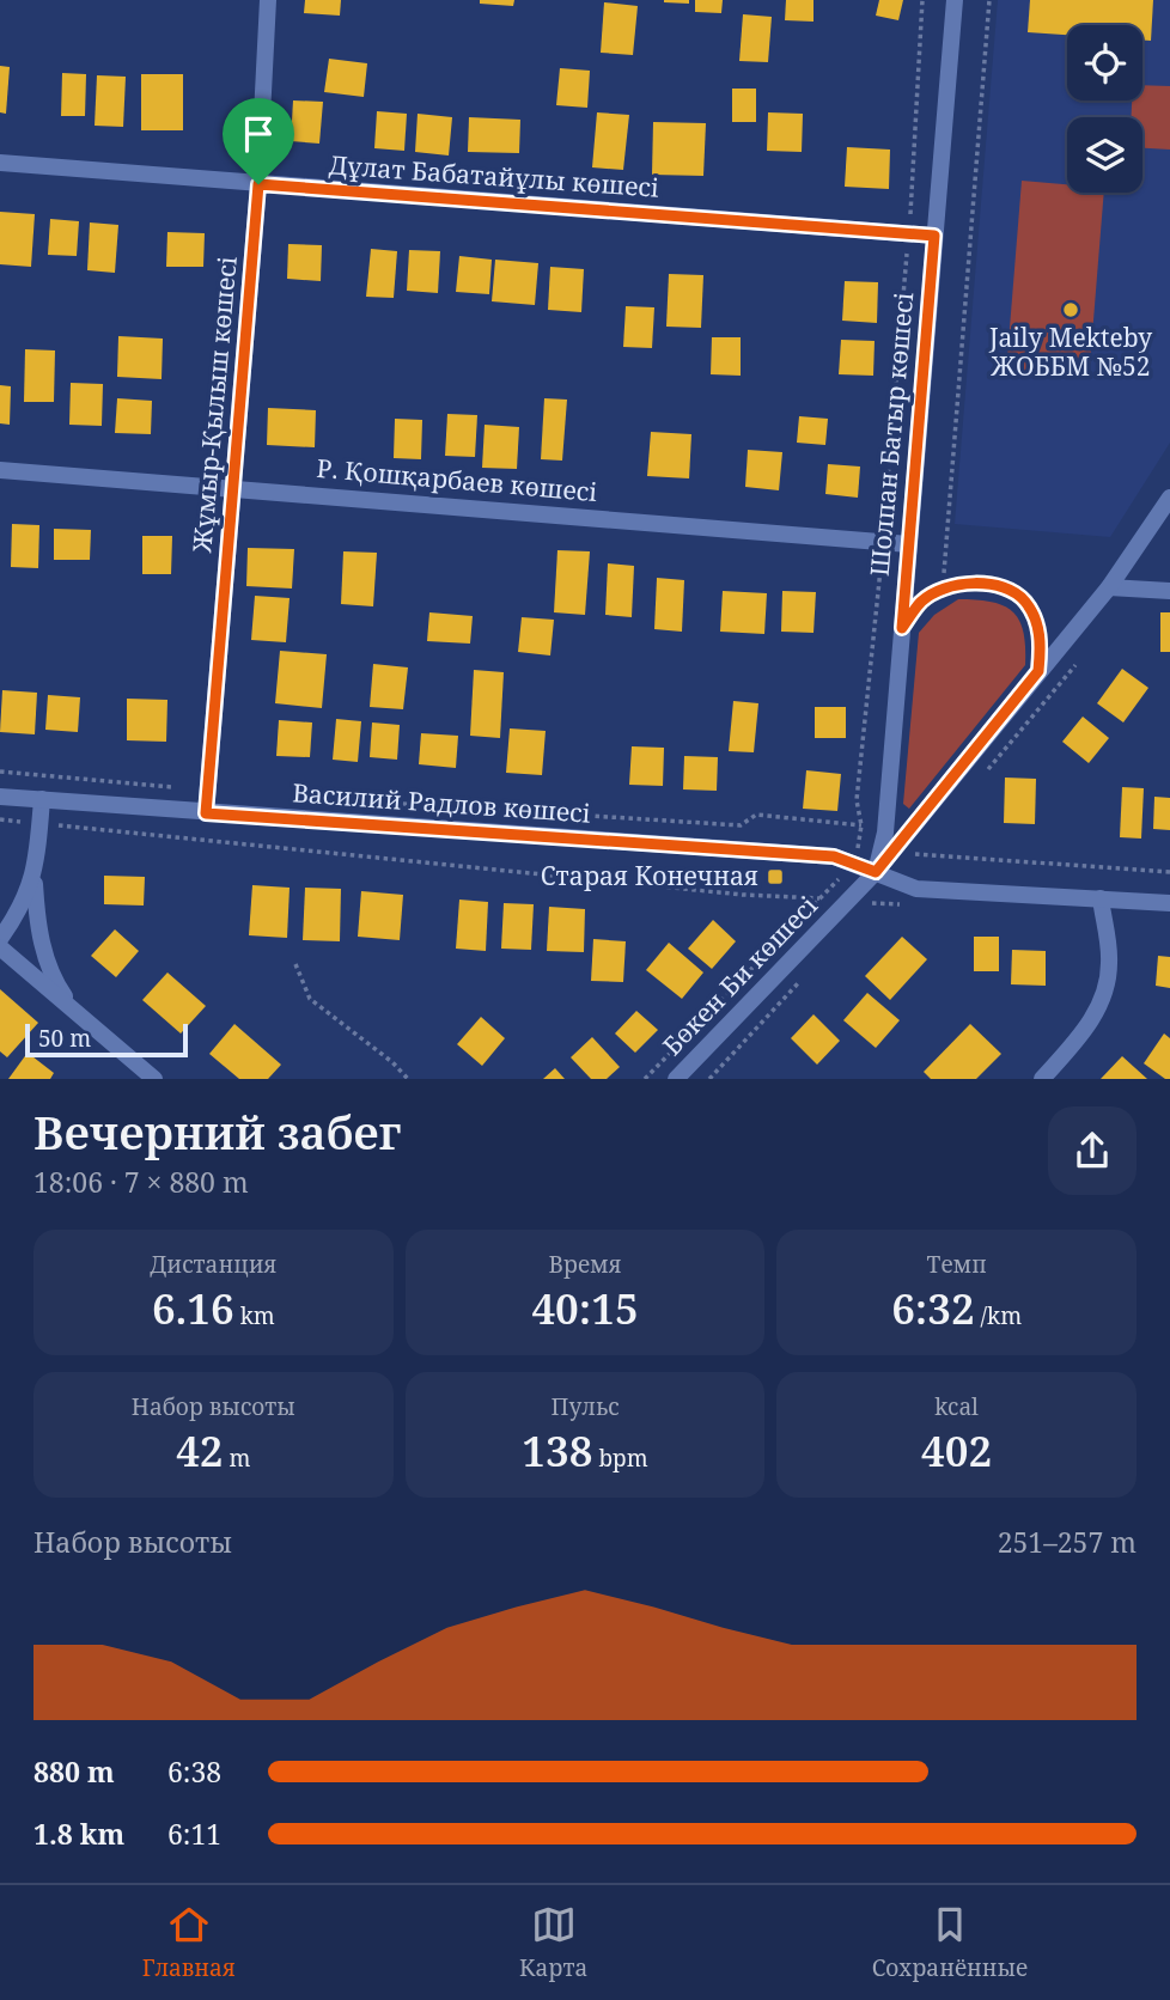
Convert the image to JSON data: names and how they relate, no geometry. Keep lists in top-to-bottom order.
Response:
{
  "streets": {
    "street": [
      "Дұлат Бабатайұлы көшесі",
      "Жұмыр-Қылыш көшесі",
      "Шолпан Батыр көшесі",
      "Р. Қошқарбаев көшесі",
      "Василий Радлов көшесі",
      "Бөкен Би көшесі"
    ]
  },
  "crossings": [
    ["Дұлат Бабатайұлы көшесі", "Жұмыр-Қылыш көшесі"],
    ["Дұлат Бабатайұлы көшесі", "Шолпан Батыр көшесі"],
    ["Жұмыр-Қылыш көшесі", "Р. Қошқарбаев көшесі"],
    ["Жұмыр-Қылыш көшесі", "Василий Радлов көшесі"],
    ["Шолпан Батыр көшесі", "Р. Қошқарбаев көшесі"],
    ["Шолпан Батыр көшесі", "Василий Радлов көшесі"],
    ["Шолпан Батыр көшесі", "Бөкен Би көшесі"],
    ["Василий Радлов көшесі", "Бөкен Би көшесі"]
  ],
  "places": {
    "other": ["Jaily Mekteby ЖОББМ №52"],
    "transit": ["Старая Конечная"]
  },
  "scale_bar": "50 m",
  "page": {
    "scale": "50 m",
    "heading": ["Вечерний забег", "18:06 · 7 × 880 m"],
    "stats": [
      ["Дистанция", "6.16 km"],
      ["Время", "40:15"],
      ["Темп", "6:32 /km"],
      ["Набор высоты", "42 m"],
      ["Пульс", "138 bpm"],
      ["kcal", "402"]
    ],
    "chart": ["Набор высоты", "251–257 m"],
    "list": [
      {
        "name": "880 m",
        "note": "6:38"
      },
      {
        "name": "1.8 km",
        "note": "6:11"
      }
    ],
    "tabs": ["Главная", "Карта", "Сохранённые"]
  }
}
